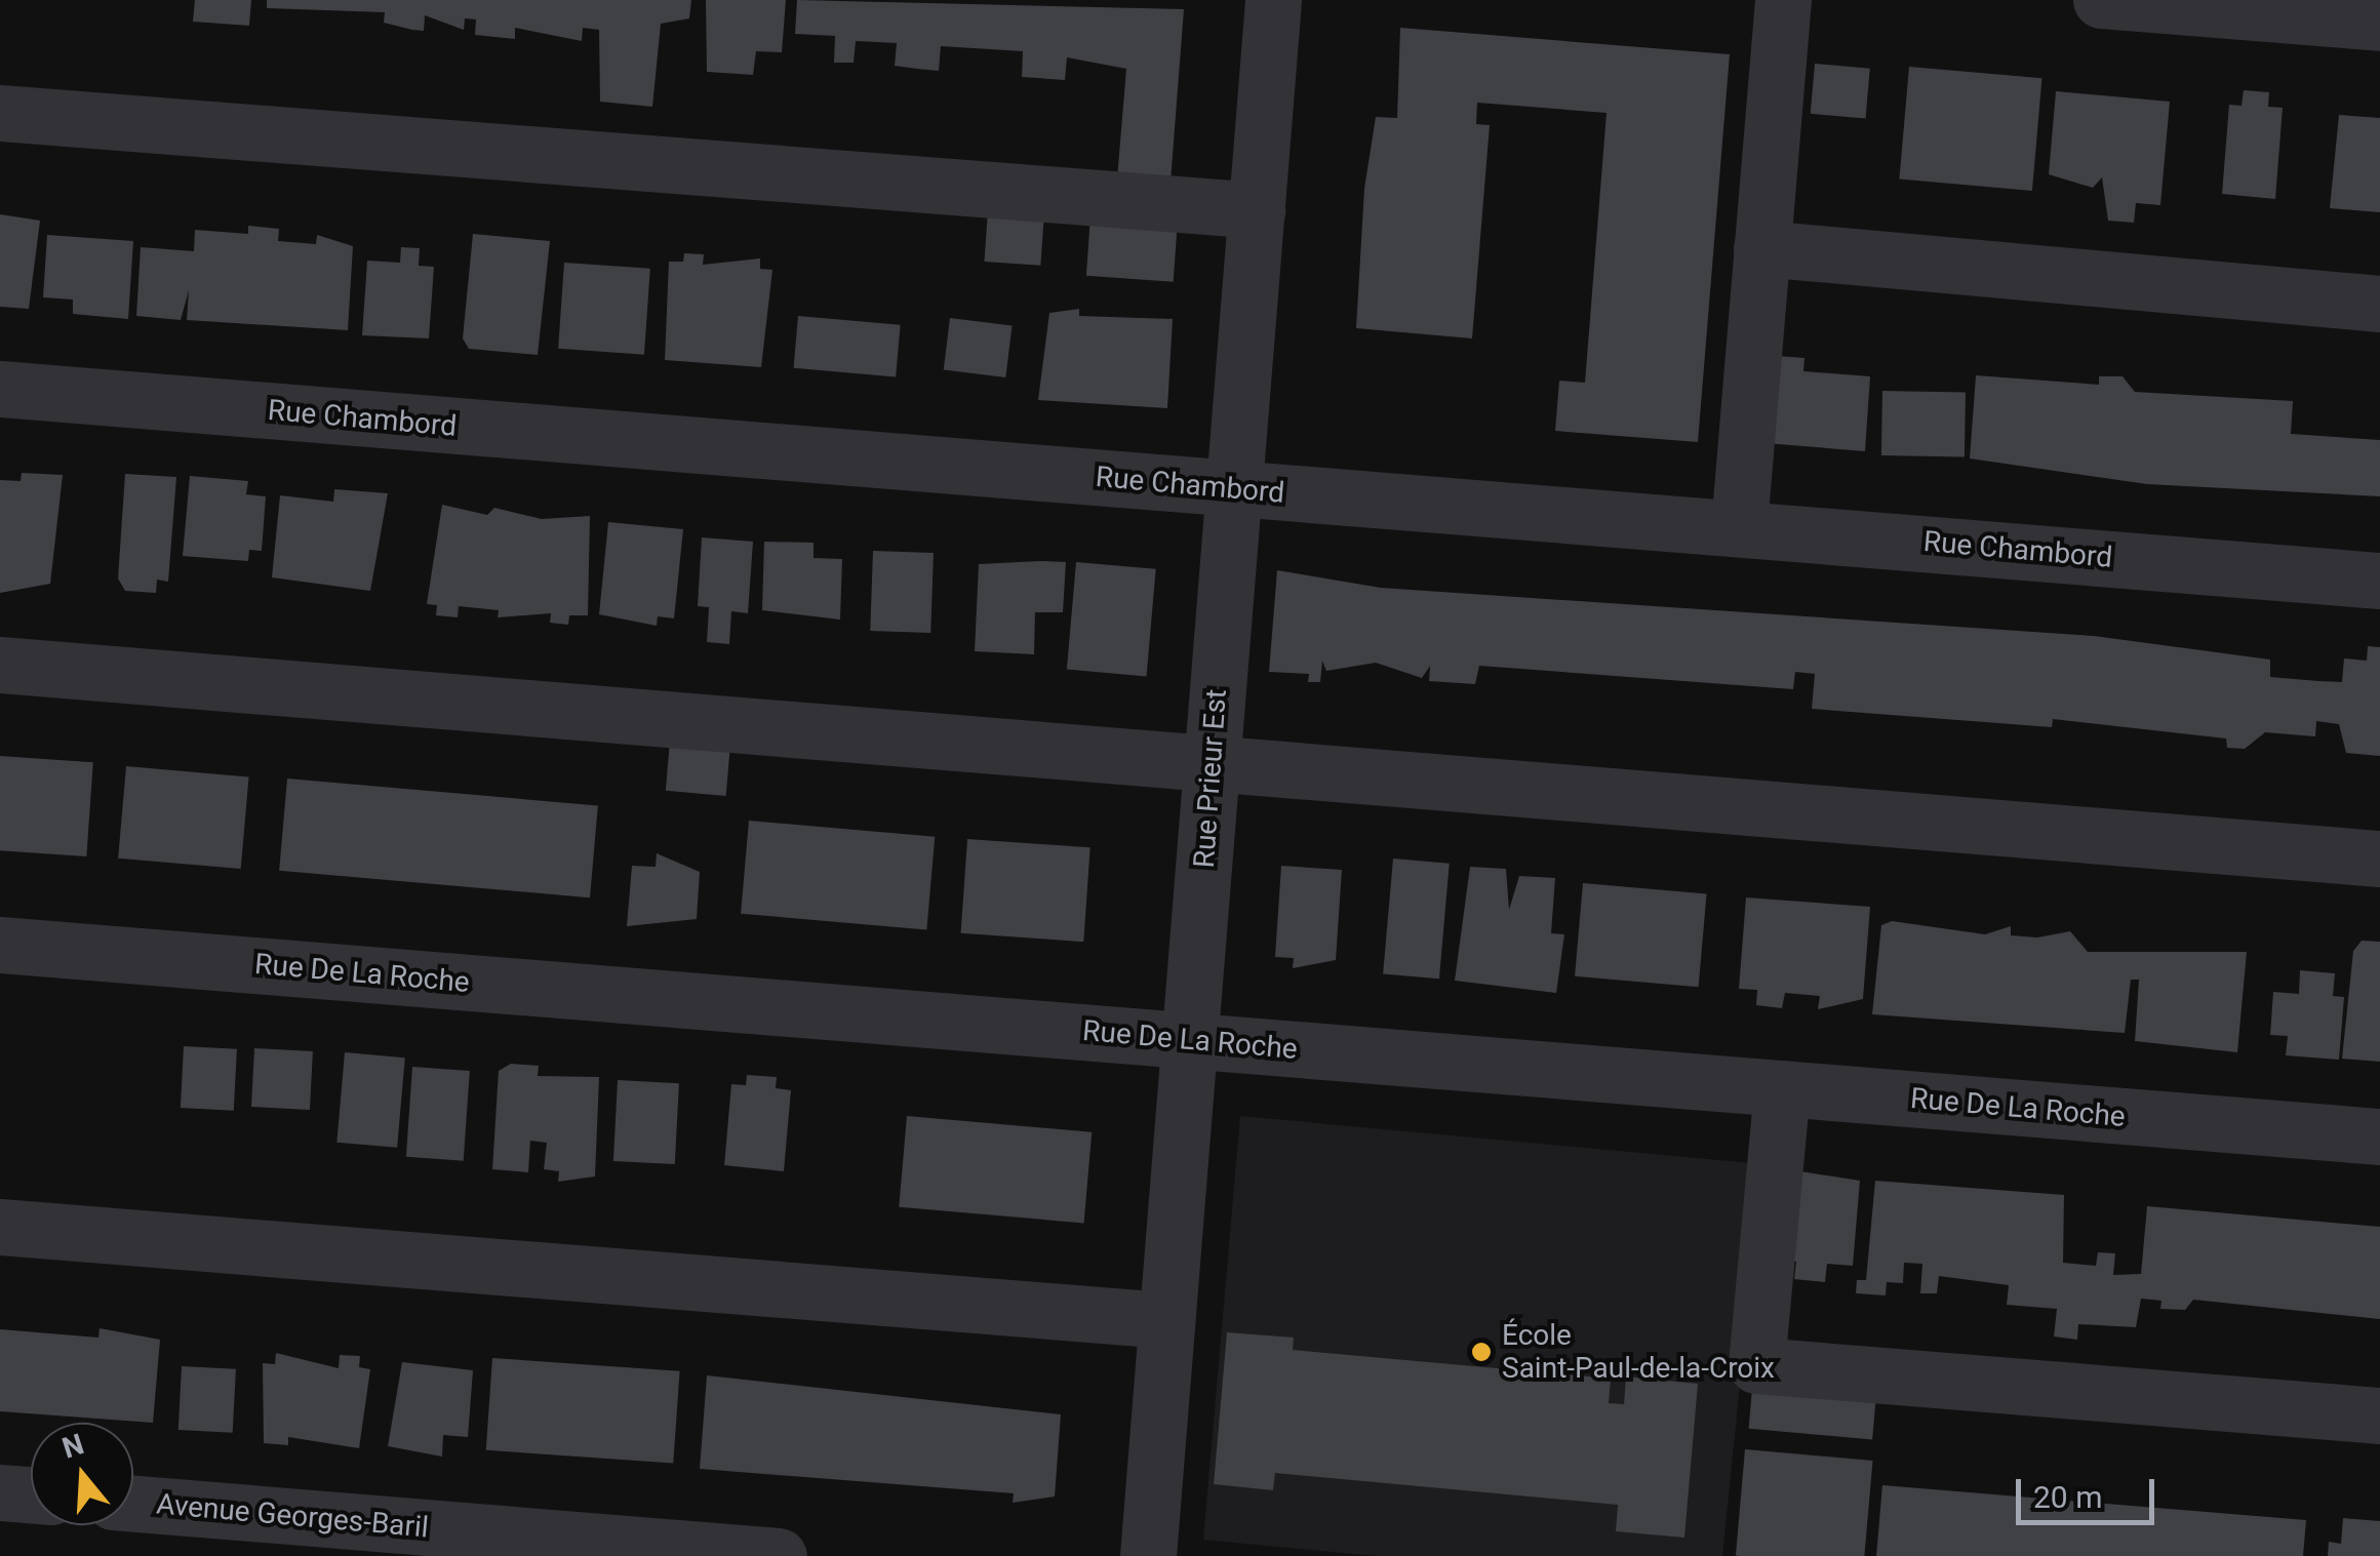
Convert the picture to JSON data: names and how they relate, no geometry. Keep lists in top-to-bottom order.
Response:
{
  "streets": {
    "street": [
      "Rue Chambord",
      "Rue Prieur Est",
      "Rue De La Roche",
      "Avenue Georges-Baril"
    ]
  },
  "crossings": [
    ["Rue Chambord", "Rue Prieur Est"],
    ["Rue Prieur Est", "Rue De La Roche"]
  ],
  "places": ["École Saint-Paul-de-la-Croix"],
  "scale_bar": "20 m",
  "north": "top"
}
